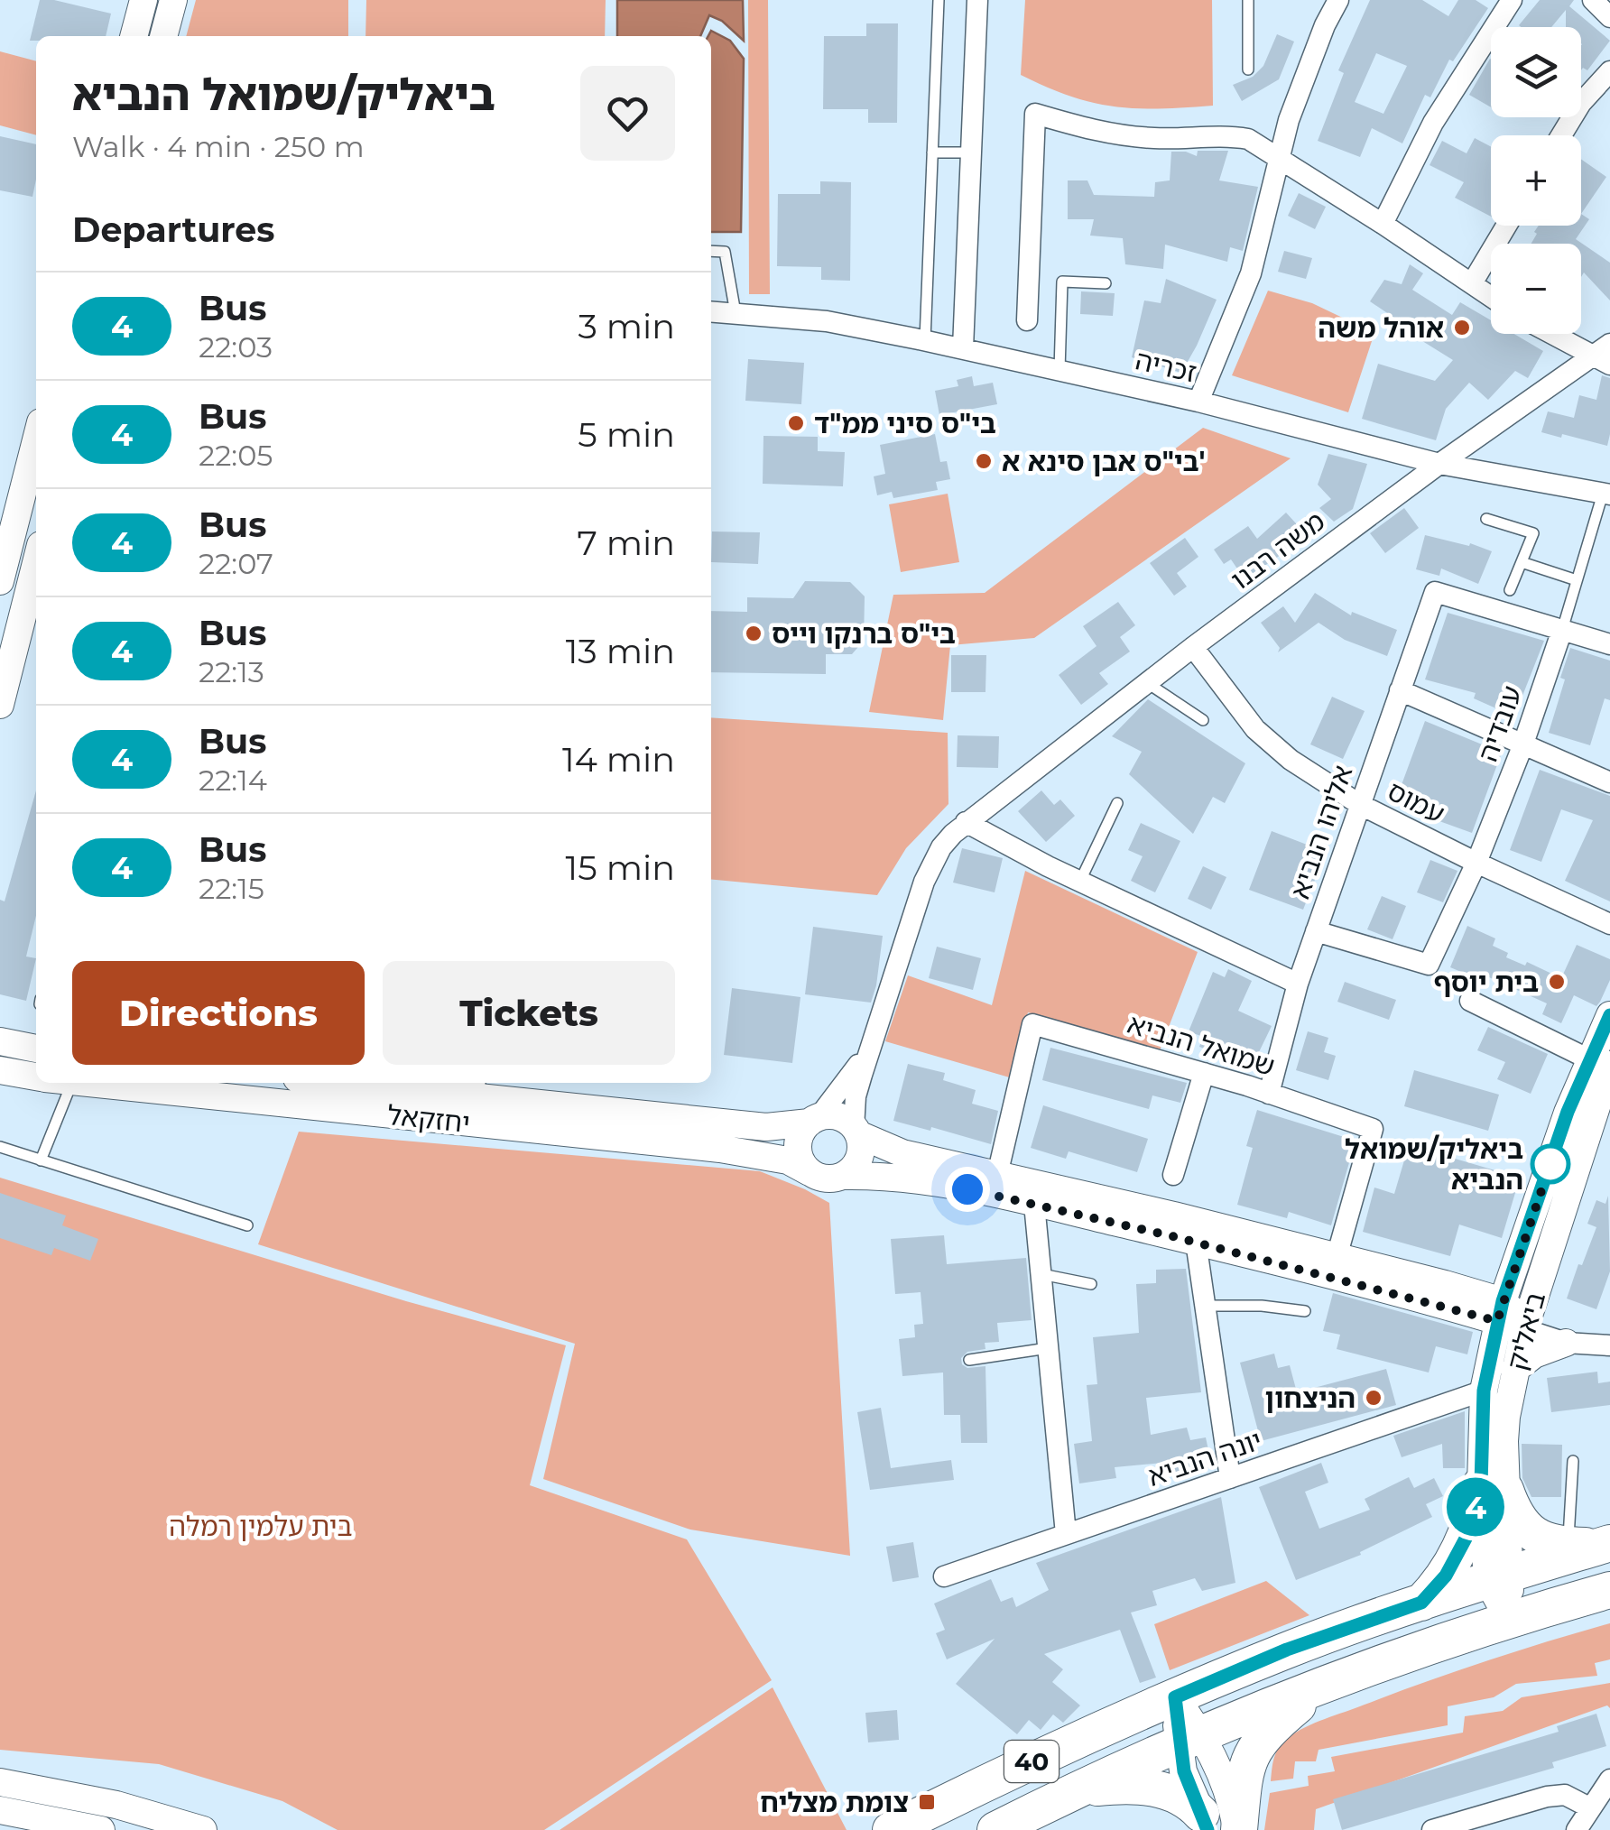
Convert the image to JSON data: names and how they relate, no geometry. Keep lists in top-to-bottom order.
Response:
{
  "streets": {
    "highway": ["40"],
    "street": [
      "זכריה",
      "משה רבנו",
      "עובדיה",
      "עמוס",
      "אליהו הנביא",
      "שמואל הנביא",
      "יחזקאל",
      "ביאליק",
      "יונה הנביא"
    ]
  },
  "crossings": [
    ["זכריה", "משה רבנו"],
    ["זכריה", "עובדיה"],
    ["משה רבנו", "עמוס"],
    ["עובדיה", "עמוס"],
    ["עובדיה", "אליהו הנביא"],
    ["עמוס", "אליהו הנביא"],
    ["אליהו הנביא", "שמואל הנביא"],
    ["ביאליק", "יונה הנביא"],
    ["ביאליק", "40"]
  ],
  "parks": ["בית עלמין רמלה"],
  "places": {
    "other": [
      "אוהל משה",
      "בי\"ס סיני ממ\"ד",
      "בי\"ס אבן סינא א'",
      "בי\"ס ברנקו וייס",
      "בית יוסף",
      "ביאליק/שמואל הנביא",
      "הניצחון"
    ],
    "transit": ["צומת מצליח"]
  },
  "lines": ["bus line 4"],
  "page": {
    "on_map": "4",
    "map_buttons": ["+", "−"],
    "heading": [
      ["ביאליק/שמואל הנביא", "Walk · 4 min · 250 m"],
      "Departures"
    ],
    "list": [
      {
        "mark": "4",
        "name": "Bus",
        "note": "22:03",
        "value": "3 min"
      },
      {
        "mark": "4",
        "name": "Bus",
        "note": "22:05",
        "value": "5 min"
      },
      {
        "mark": "4",
        "name": "Bus",
        "note": "22:07",
        "value": "7 min"
      },
      {
        "mark": "4",
        "name": "Bus",
        "note": "22:13",
        "value": "13 min"
      },
      {
        "mark": "4",
        "name": "Bus",
        "note": "22:14",
        "value": "14 min"
      },
      {
        "mark": "4",
        "name": "Bus",
        "note": "22:15",
        "value": "15 min"
      }
    ],
    "buttons": ["Directions", "Tickets"]
  }
}
